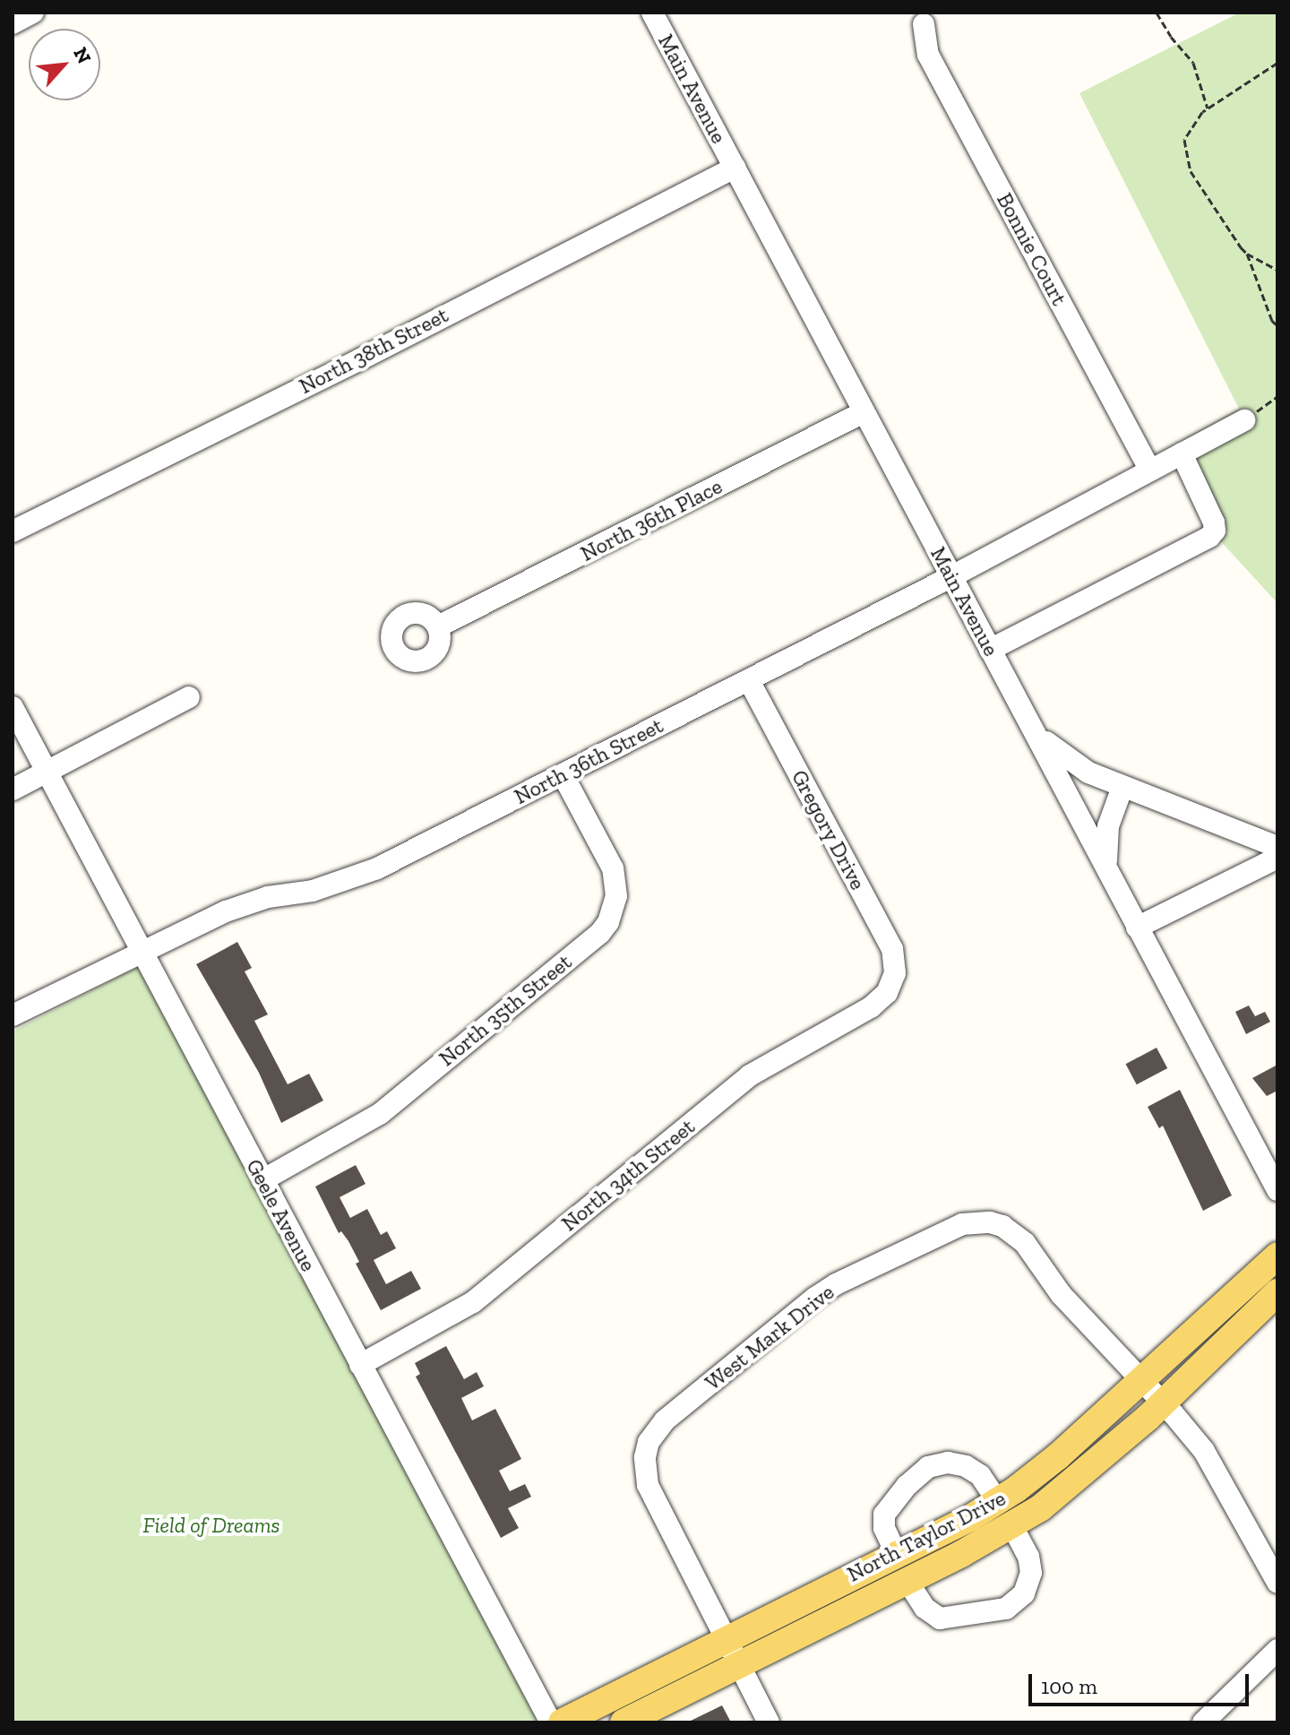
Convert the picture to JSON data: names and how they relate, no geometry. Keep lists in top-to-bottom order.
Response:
{
  "streets": {
    "main road": ["North Taylor Drive"],
    "street": [
      "Main Avenue",
      "Bonnie Court",
      "North 38th Street",
      "North 36th Place",
      "North 36th Street",
      "Gregory Drive",
      "North 35th Street",
      "North 34th Street",
      "Geele Avenue",
      "West Mark Drive"
    ]
  },
  "crossings": [
    ["Main Avenue", "North 38th Street"],
    ["Main Avenue", "North 36th Place"],
    ["Main Avenue", "North 36th Street"],
    ["Bonnie Court", "North 36th Street"],
    ["North 36th Street", "Gregory Drive"],
    ["North 36th Street", "North 35th Street"],
    ["North 36th Street", "Geele Avenue"],
    ["Gregory Drive", "North 34th Street"],
    ["North 35th Street", "Geele Avenue"],
    ["North 34th Street", "Geele Avenue"],
    ["West Mark Drive", "North Taylor Drive"]
  ],
  "parks": ["Field of Dreams"],
  "scale_bar": "100 m",
  "north": "top right"
}
